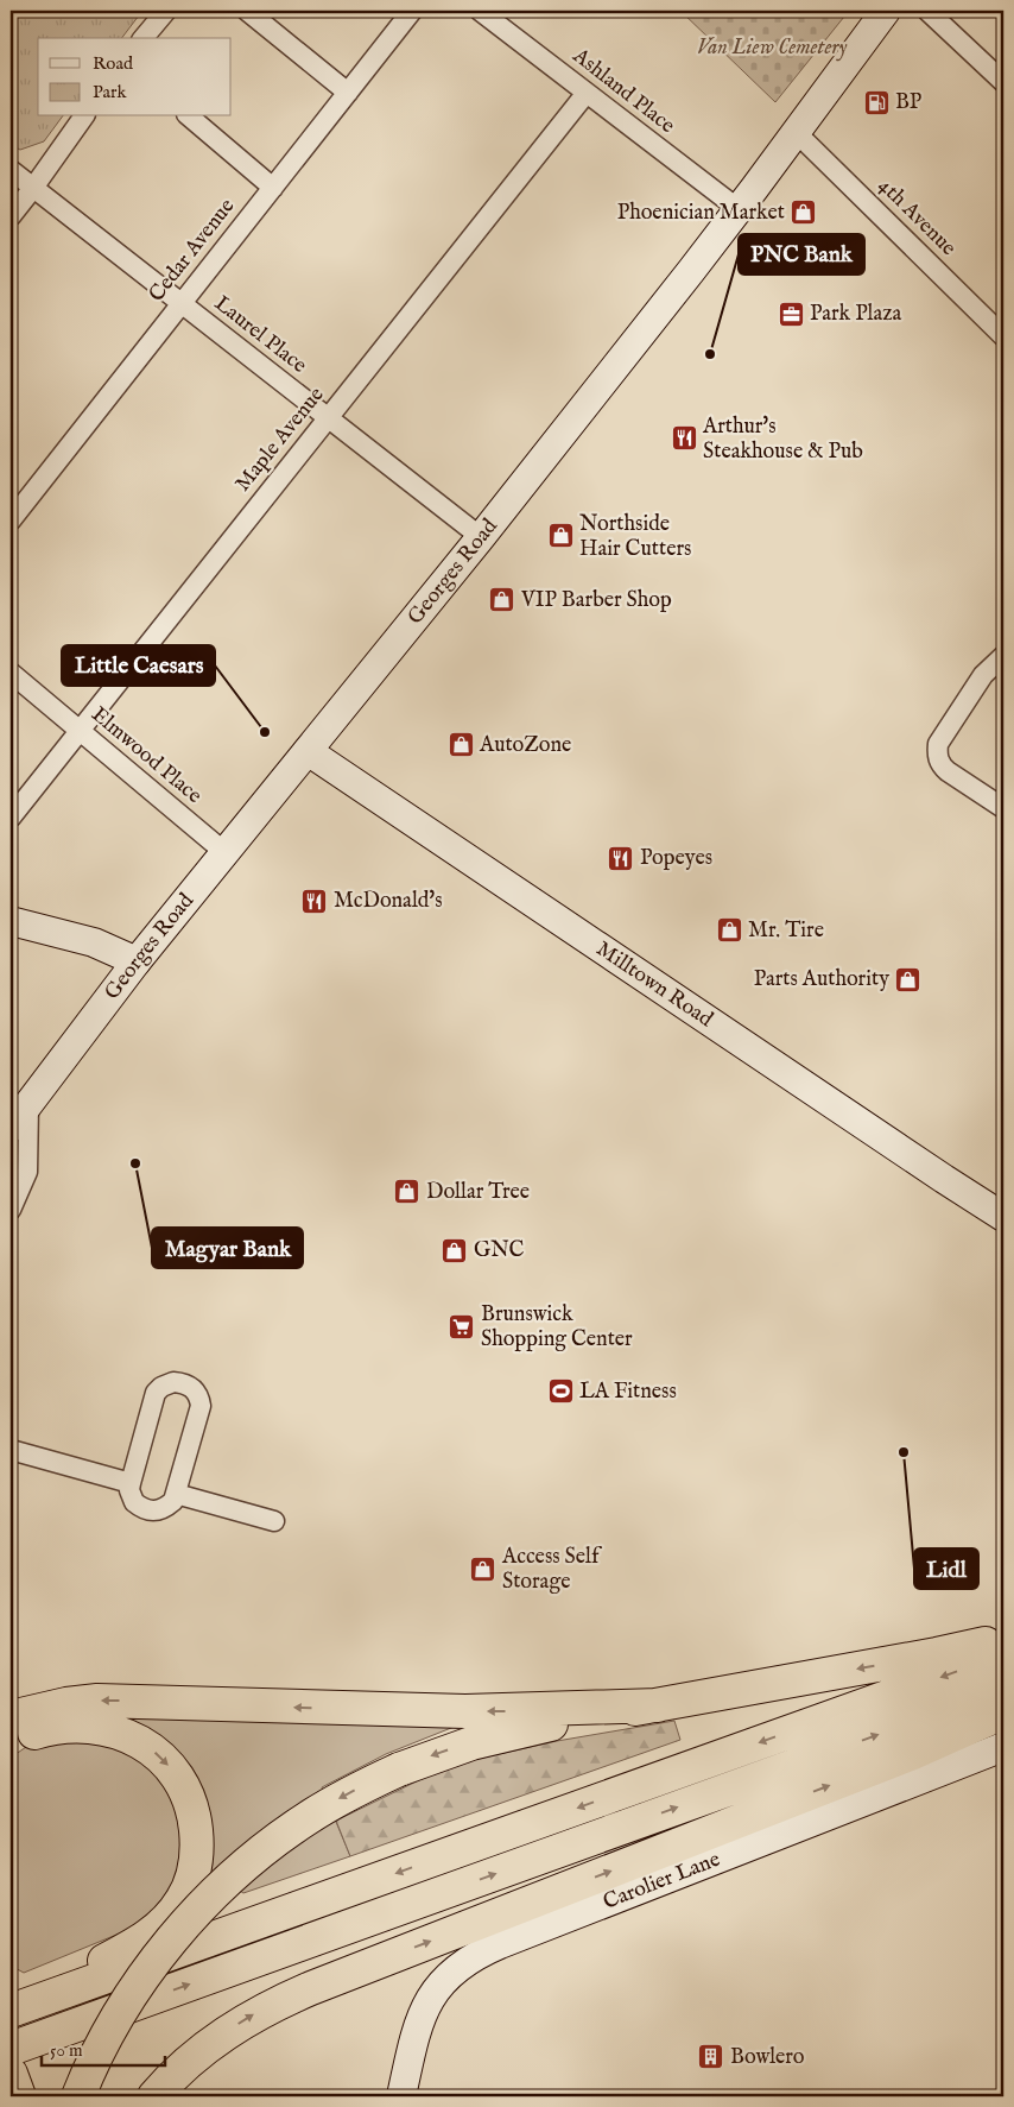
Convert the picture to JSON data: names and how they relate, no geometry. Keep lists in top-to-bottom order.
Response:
{
  "streets": {
    "street": [
      "Ashland Place",
      "4th Avenue",
      "Cedar Avenue",
      "Laurel Place",
      "Maple Avenue",
      "Georges Road",
      "Elmwood Place",
      "Milltown Road",
      "Carolier Lane"
    ]
  },
  "crossings": [
    ["Ashland Place", "Maple Avenue"],
    ["Ashland Place", "Georges Road"],
    ["4th Avenue", "Georges Road"],
    ["Cedar Avenue", "Laurel Place"],
    ["Laurel Place", "Maple Avenue"],
    ["Laurel Place", "Georges Road"],
    ["Maple Avenue", "Elmwood Place"],
    ["Georges Road", "Elmwood Place"],
    ["Georges Road", "Milltown Road"]
  ],
  "parks": ["Van Liew Cemetery"],
  "places": {
    "fuel station": ["BP"],
    "shop": [
      "Phoenician Market",
      "Northside Hair Cutters",
      "VIP Barber Shop",
      "AutoZone",
      "Mr. Tire",
      "Parts Authority",
      "Dollar Tree",
      "GNC",
      "Access Self Storage"
    ],
    "office": ["Park Plaza"],
    "other": [
      "PNC Bank",
      "Little Caesars",
      "Magyar Bank",
      "Lidl"
    ],
    "restaurant": ["Arthur's Steakhouse & Pub", "Popeyes", "McDonald's"],
    "supermarket": ["Brunswick Shopping Center"],
    "sports": ["LA Fitness"],
    "building": ["Bowlero"]
  },
  "legend": ["Road", "Park"],
  "scale_bar": "50 m"
}
